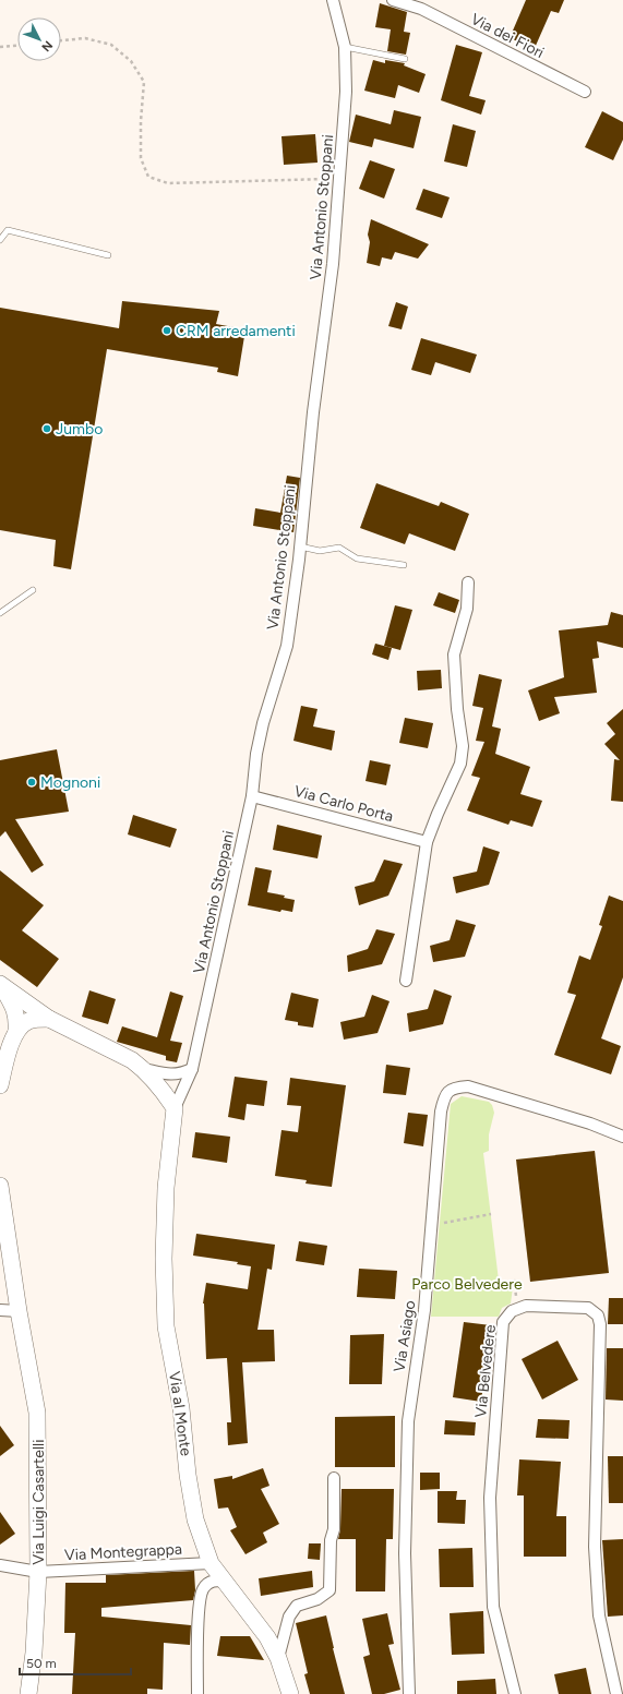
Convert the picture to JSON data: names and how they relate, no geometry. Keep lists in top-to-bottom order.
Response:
{
  "streets": {
    "main road": ["Via al Monte", "Via Luigi Casartelli"],
    "street": [
      "Via dei Fiori",
      "Via Antonio Stoppani",
      "Via Carlo Porta",
      "Via Asiago",
      "Via Belvedere",
      "Via Montegrappa"
    ]
  },
  "crossings": [
    ["Via Antonio Stoppani", "Via Carlo Porta"],
    ["Via Antonio Stoppani", "Via al Monte"],
    ["Via al Monte", "Via Montegrappa"],
    ["Via Luigi Casartelli", "Via Montegrappa"]
  ],
  "parks": ["Parco Belvedere"],
  "places": ["CRM arredamenti", "Jumbo", "Mognoni"],
  "scale_bar": "50 m",
  "north": "bottom right"
}
